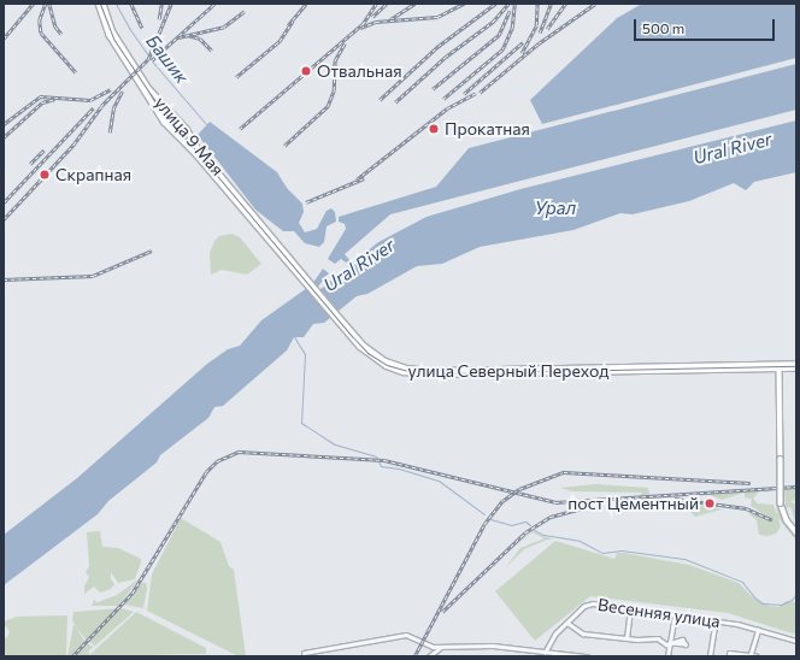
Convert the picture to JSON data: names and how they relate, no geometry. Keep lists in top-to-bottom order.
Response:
{
  "streets": {
    "main road": ["улица 9 Мая", "улица Северный Переход"],
    "street": ["Весенняя улица"]
  },
  "crossings": [
    ["улица 9 Мая", "улица Северный Переход"]
  ],
  "water": ["Башик", "Ural River", "Урал"],
  "places": [
    "Отвальная",
    "Прокатная",
    "Скрапная",
    "пост Цементный"
  ],
  "scale_bar": "500 m"
}
